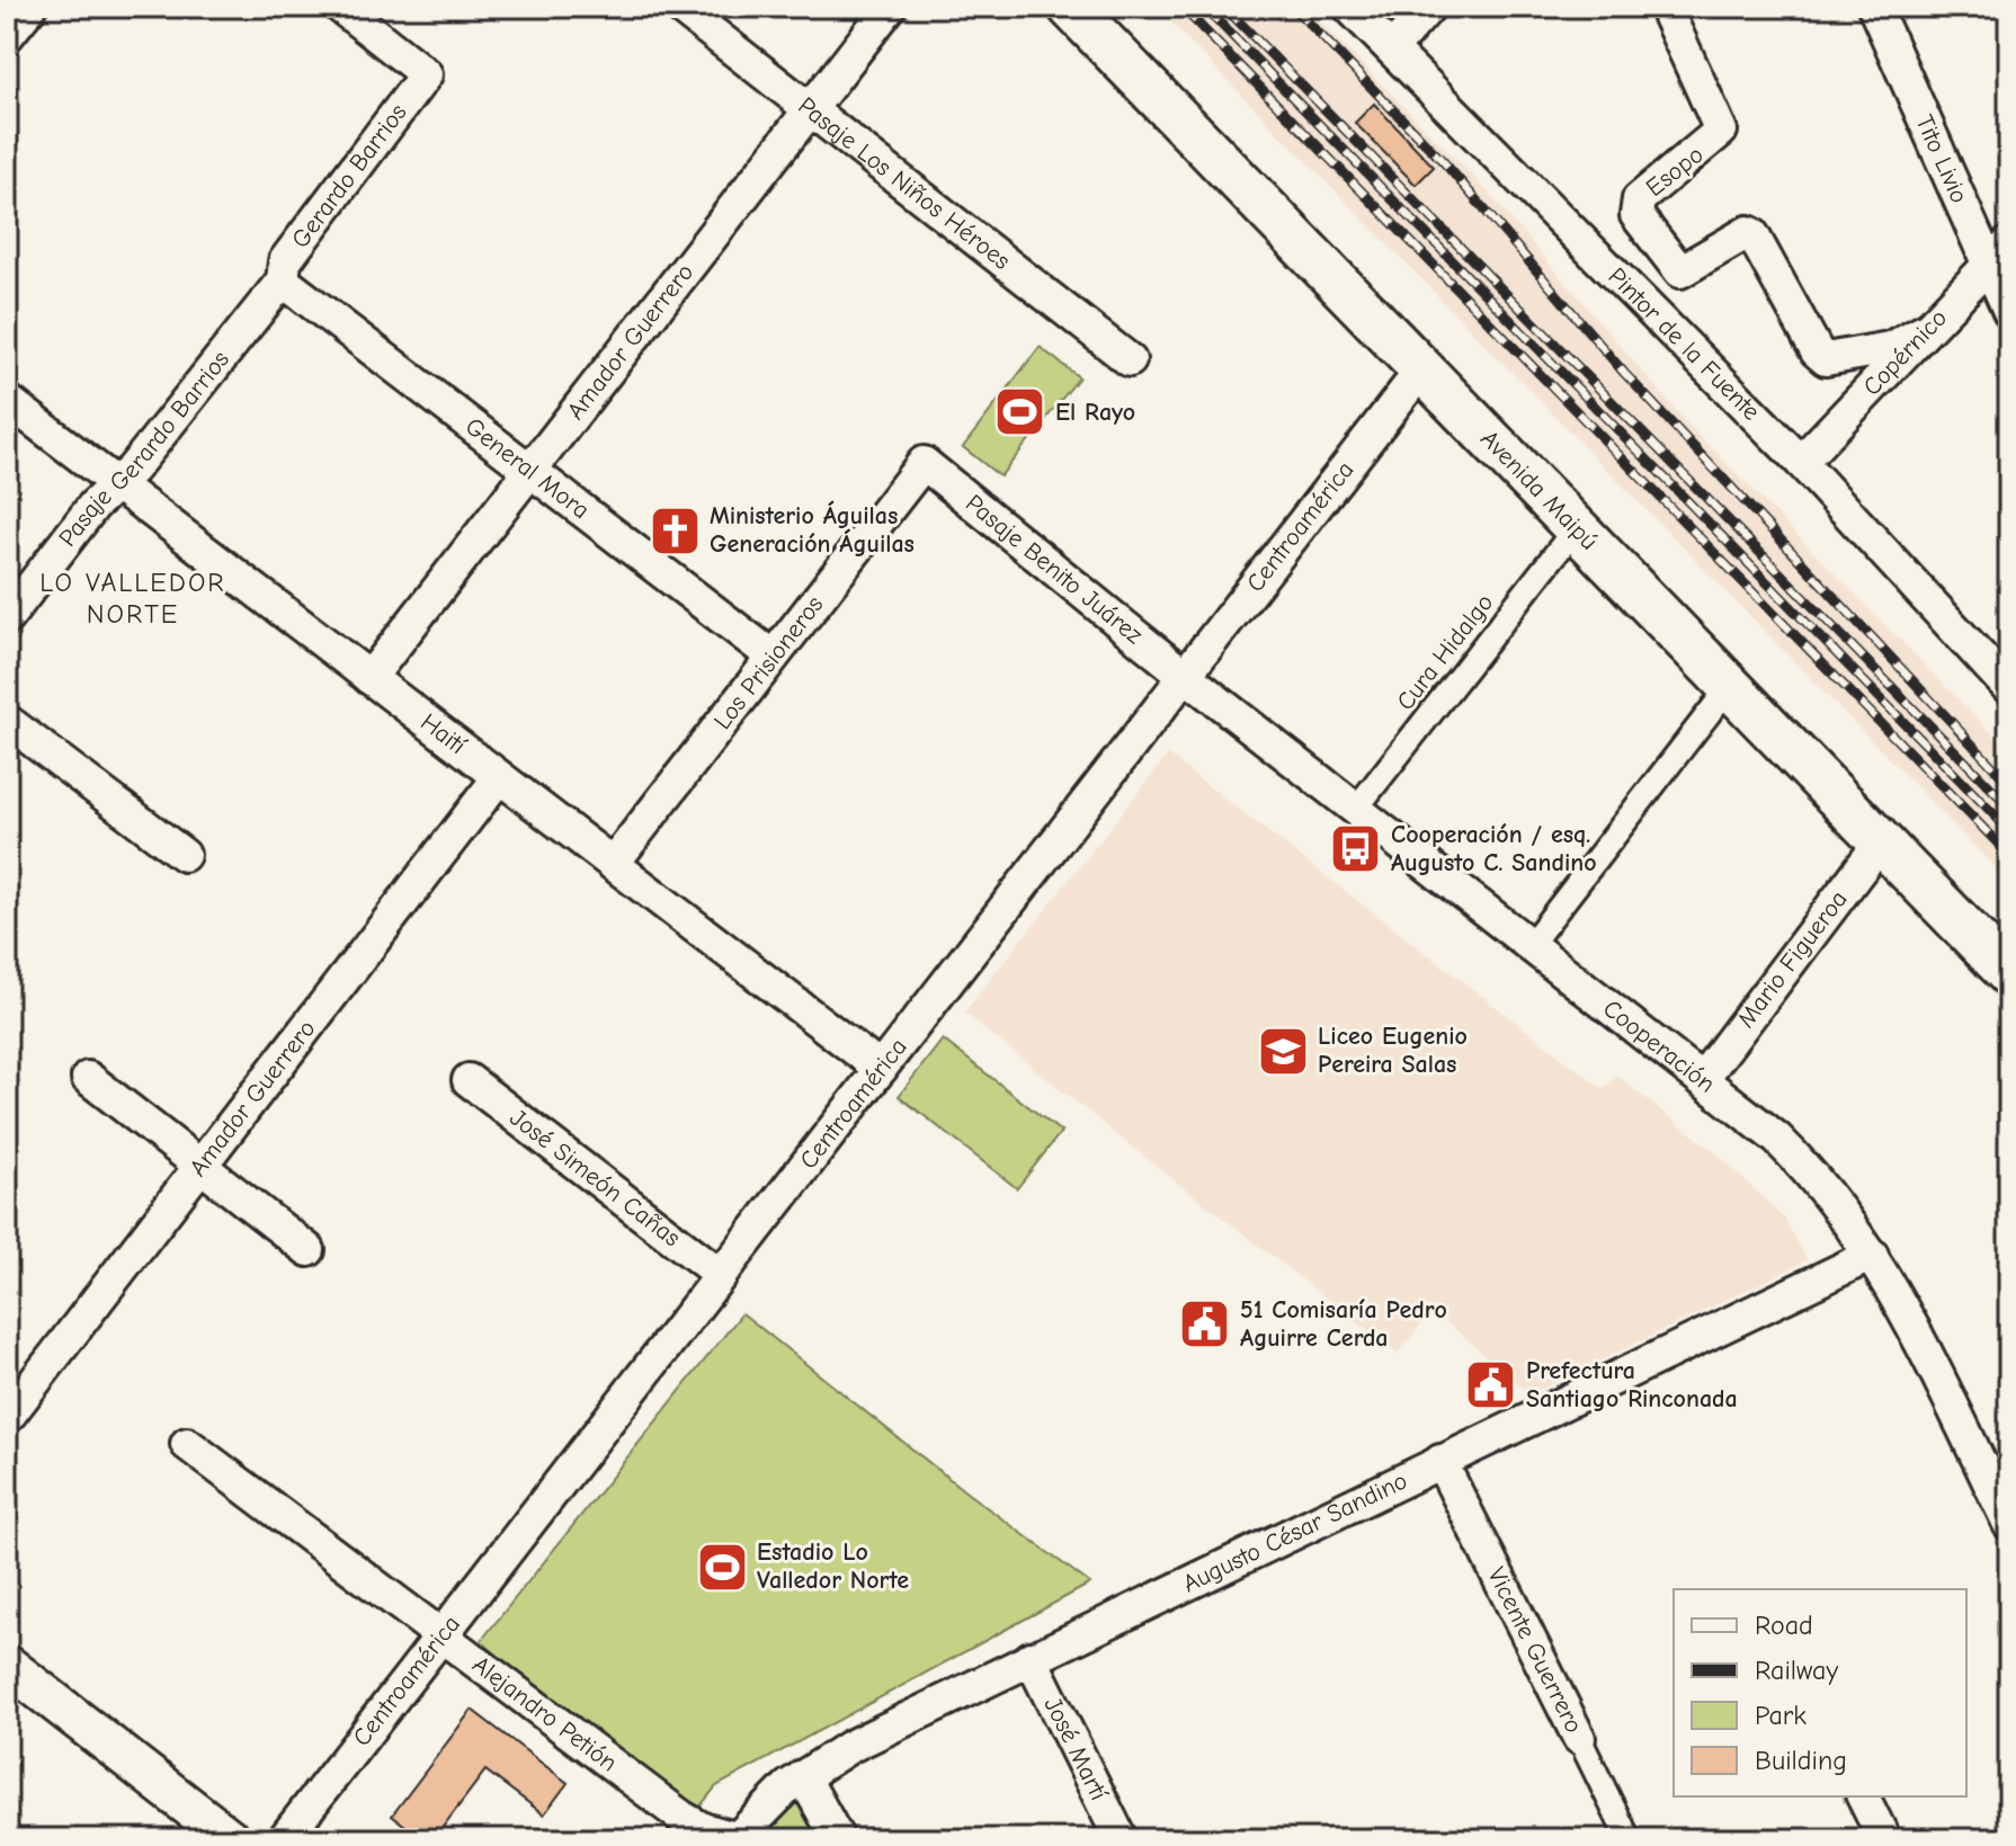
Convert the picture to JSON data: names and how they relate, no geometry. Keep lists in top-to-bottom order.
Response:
{
  "streets": {
    "main road": ["Avenida Maipú"],
    "street": [
      "Tito Livio",
      "Esopo",
      "Gerardo Barrios",
      "Pasaje Los Niños Héroes",
      "Amador Guerrero",
      "Pintor de la Fuente",
      "Copérnico",
      "Pasaje Gerardo Barrios",
      "General Mora",
      "Centroamérica",
      "Pasaje Benito Juárez",
      "Cura Hidalgo",
      "Los Prisioneros",
      "Haití",
      "Mario Figueroa",
      "Cooperación",
      "José Simeón Cañas",
      "Augusto César Sandino",
      "Vicente Guerrero",
      "Alejandro Petión",
      "José Martí"
    ]
  },
  "crossings": [
    ["Tito Livio", "Copérnico"],
    ["Esopo", "Copérnico"],
    ["Gerardo Barrios", "Pasaje Gerardo Barrios"],
    ["Gerardo Barrios", "General Mora"],
    ["Pasaje Los Niños Héroes", "Amador Guerrero"],
    ["Amador Guerrero", "General Mora"],
    ["Amador Guerrero", "Haití"],
    ["Pintor de la Fuente", "Copérnico"],
    ["Pasaje Gerardo Barrios", "General Mora"],
    ["Pasaje Gerardo Barrios", "Haití"],
    ["General Mora", "Los Prisioneros"],
    ["Avenida Maipú", "Centroamérica"],
    ["Avenida Maipú", "Cura Hidalgo"],
    ["Avenida Maipú", "Mario Figueroa"],
    ["Centroamérica", "Pasaje Benito Juárez"],
    ["Centroamérica", "Haití"],
    ["Centroamérica", "Cooperación"],
    ["Centroamérica", "José Simeón Cañas"],
    ["Centroamérica", "Alejandro Petión"],
    ["Pasaje Benito Juárez", "Los Prisioneros"],
    ["Pasaje Benito Juárez", "Cooperación"],
    ["Cura Hidalgo", "Cooperación"],
    ["Los Prisioneros", "Haití"],
    ["Mario Figueroa", "Cooperación"],
    ["Cooperación", "Augusto César Sandino"],
    ["Augusto César Sandino", "Vicente Guerrero"],
    ["Augusto César Sandino", "Alejandro Petión"],
    ["Augusto César Sandino", "José Martí"]
  ],
  "districts": ["LO VALLEDOR NORTE"],
  "places": {
    "sports": ["El Rayo", "Estadio Lo Valledor Norte"],
    "church": ["Ministerio Águilas Generación Águilas"],
    "bus stop": ["Cooperación / esq. Augusto C. Sandino"],
    "school or university": ["Liceo Eugenio Pereira Salas"],
    "public building": ["51 Comisaría Pedro Aguirre Cerda", "Prefectura Santiago Rinconada"]
  },
  "legend": [
    "Road",
    "Railway",
    "Park",
    "Building"
  ]
}
